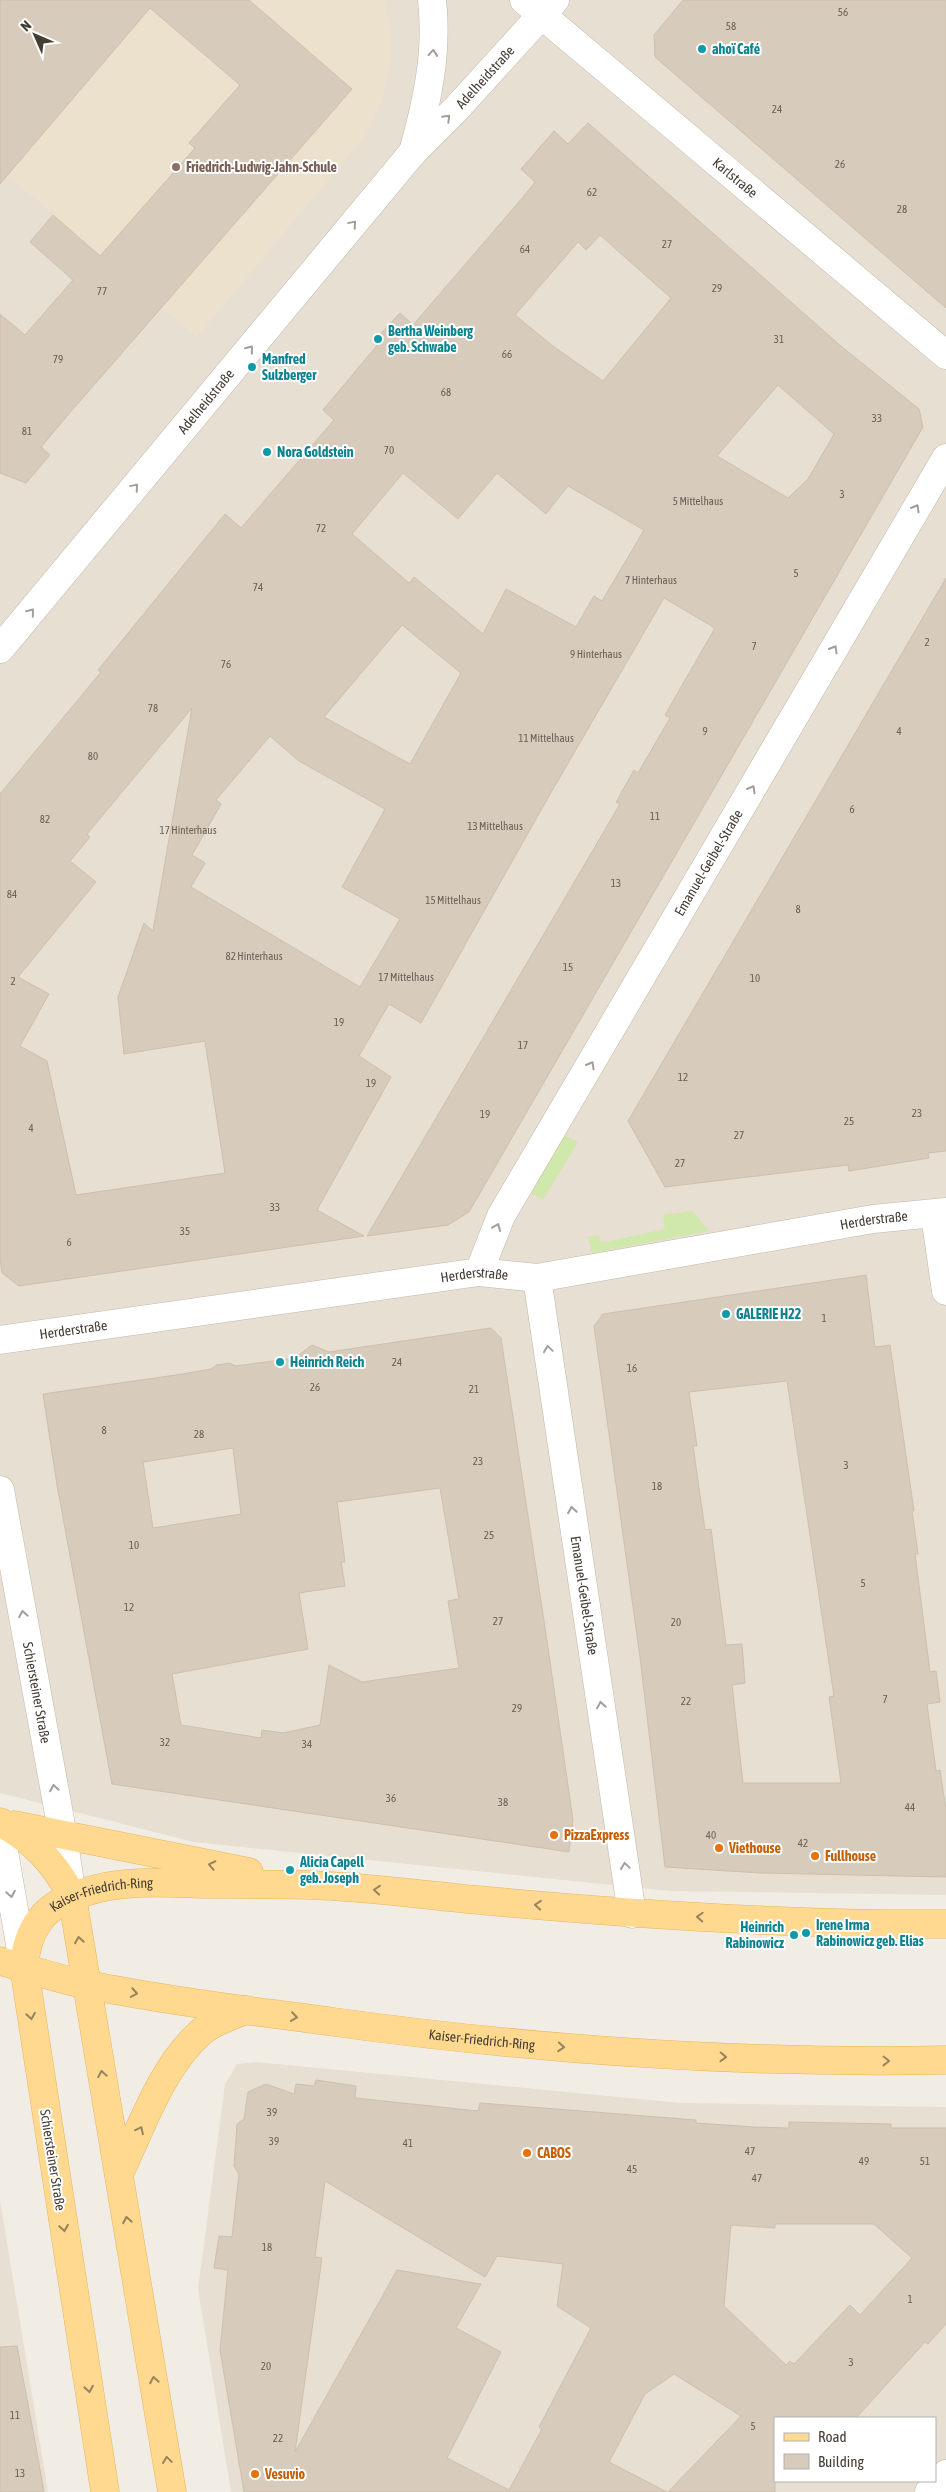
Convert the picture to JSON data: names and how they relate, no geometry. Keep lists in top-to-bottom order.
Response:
{
  "streets": {
    "main road": ["Schiersteiner Straße", "Kaiser-Friedrich-Ring"],
    "street": [
      "Adelheidstraße",
      "Karlstraße",
      "Emanuel-Geibel-Straße",
      "Herderstraße"
    ]
  },
  "crossings": [
    ["Adelheidstraße", "Karlstraße"],
    ["Emanuel-Geibel-Straße", "Herderstraße"],
    ["Emanuel-Geibel-Straße", "Kaiser-Friedrich-Ring"],
    ["Schiersteiner Straße", "Kaiser-Friedrich-Ring"]
  ],
  "one_way": ["Adelheidstraße", "Emanuel-Geibel-Straße"],
  "places": [
    "ahoï Café",
    "Friedrich-Ludwig-Jahn-Schule",
    "Bertha Weinberg geb. Schwabe",
    "Manfred Sulzberger",
    "Nora Goldstein",
    "GALERIE H22",
    "Heinrich Reich",
    "PizzaExpress",
    "Viethouse",
    "Fullhouse",
    "Alicia Capell geb. Joseph",
    "Irene Irma Rabinowicz geb. Elias",
    "Heinrich Rabinowicz",
    "CABOS",
    "Vesuvio"
  ],
  "house_numbers": [
    "56",
    "58",
    "24",
    "26",
    "62",
    "28",
    "27",
    "64",
    "29",
    "77",
    "31",
    "66",
    "79",
    "68",
    "33",
    "81",
    "70",
    "3",
    "5 Mittelhaus",
    "72",
    "5",
    "7 Hinterhaus",
    "74",
    "2",
    "7",
    "9 Hinterhaus",
    "76",
    "78",
    "9",
    "4",
    "11 Mittelhaus",
    "80",
    "6",
    "11",
    "82",
    "13 Mittelhaus",
    "17 Hinterhaus",
    "13",
    "84",
    "15 Mittelhaus",
    "8",
    "82 Hinterhaus",
    "15",
    "17 Mittelhaus",
    "10",
    "2",
    "19",
    "17",
    "12",
    "19",
    "23",
    "19",
    "25",
    "4",
    "27",
    "27",
    "33",
    "35",
    "6",
    "1",
    "24",
    "16",
    "26",
    "21",
    "8",
    "28",
    "23",
    "3",
    "18",
    "25",
    "10",
    "5",
    "12",
    "27",
    "20",
    "7",
    "22",
    "29",
    "32",
    "34",
    "36",
    "38",
    "44",
    "40",
    "42",
    "39",
    "39",
    "41",
    "47",
    "49",
    "51",
    "45",
    "47",
    "18",
    "1",
    "3",
    "20",
    "11",
    "5",
    "22",
    "13"
  ],
  "legend": ["Road", "Building"],
  "north": "top left"
}
